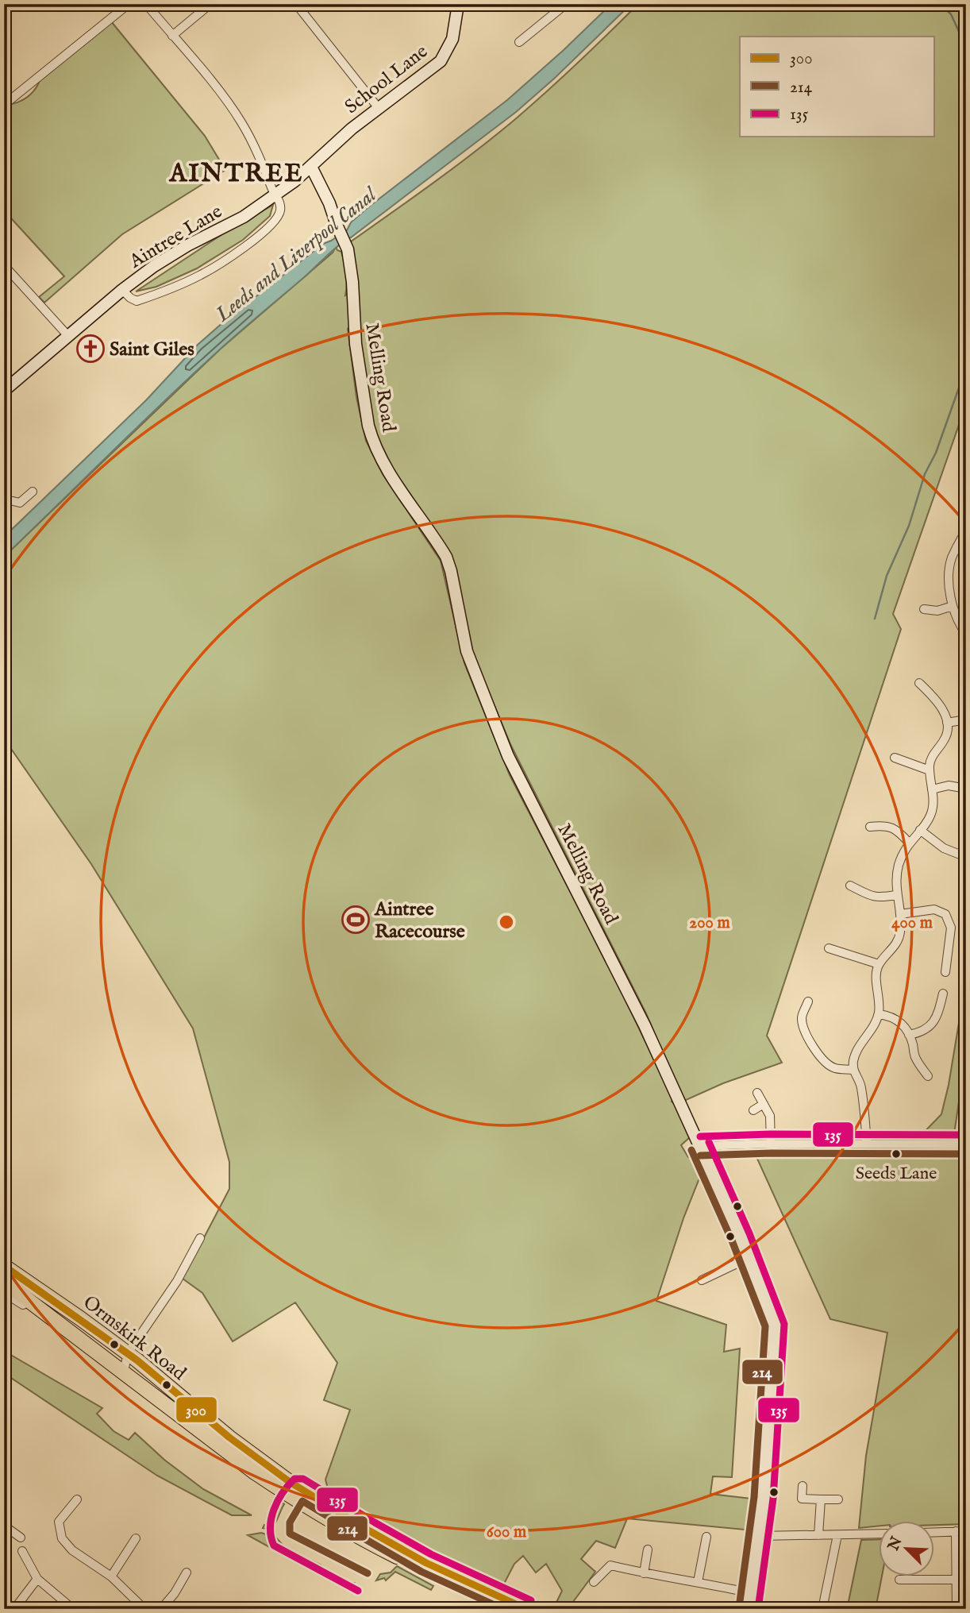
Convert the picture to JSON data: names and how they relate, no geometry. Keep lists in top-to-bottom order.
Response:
{
  "streets": {
    "highway": ["Ormskirk Road"],
    "street": ["School Lane", "Aintree Lane", "Melling Road"]
  },
  "crossings": [
    ["School Lane", "Aintree Lane"],
    ["School Lane", "Melling Road"],
    ["Aintree Lane", "Melling Road"]
  ],
  "districts": ["AINTREE"],
  "water": ["Leeds and Liverpool Canal"],
  "places": {
    "church": ["Saint Giles"],
    "sports": ["Aintree Racecourse"],
    "other": ["Seeds Lane"]
  },
  "lines": ["transit line 135", "transit line 214", "transit line 300"],
  "legend": ["300", "214", "135"],
  "north": "top left",
  "rings": ["200 m", "400 m", "600 m"]
}
